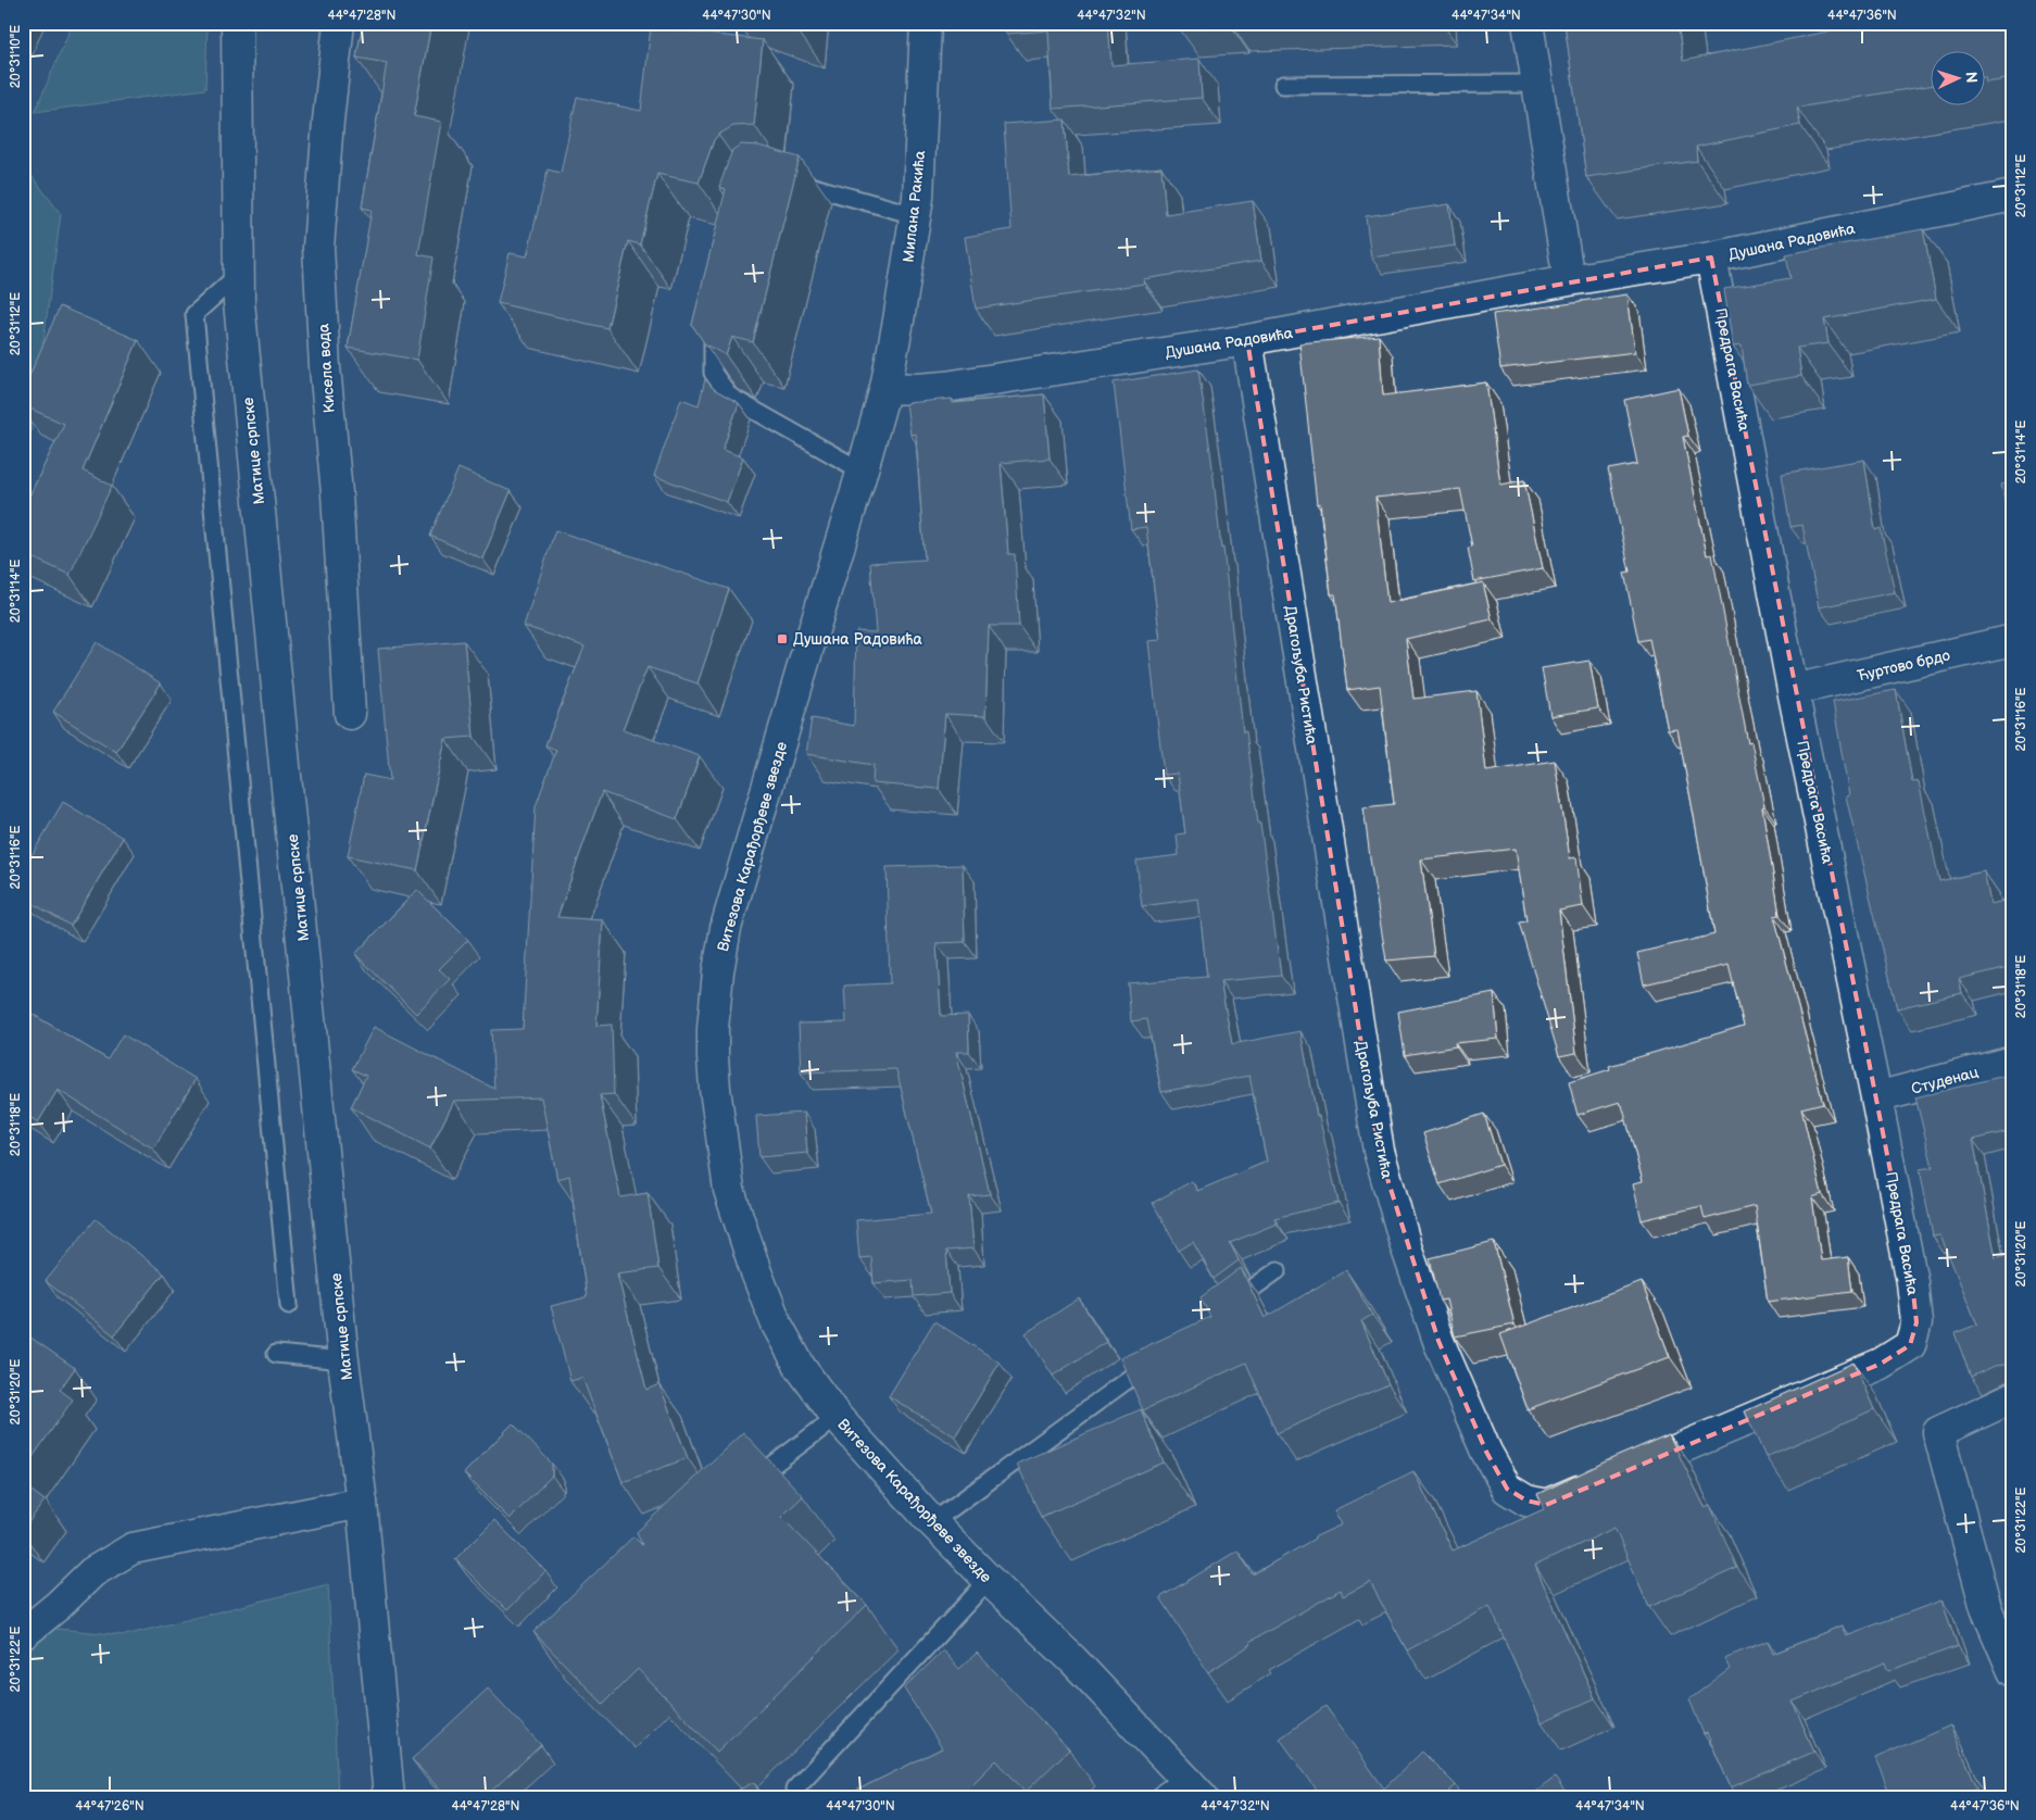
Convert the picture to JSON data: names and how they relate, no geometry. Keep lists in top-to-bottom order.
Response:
{
  "streets": {
    "street": [
      "Милана Ракића",
      "Душана Радовића",
      "Кисела вода",
      "Предрага Васића",
      "Матице српске",
      "Ћуртово брдо",
      "Драгољуба Ристића",
      "Витезова Карађорђеве звезде",
      "Студенац"
    ]
  },
  "crossings": [
    ["Милана Ракића", "Душана Радовића"],
    ["Милана Ракића", "Витезова Карађорђеве звезде"],
    ["Душана Радовића", "Предрага Васића"],
    ["Душана Радовића", "Драгољуба Ристића"],
    ["Душана Радовића", "Витезова Карађорђеве звезде"],
    ["Предрага Васића", "Ћуртово брдо"],
    ["Предрага Васића", "Драгољуба Ристића"],
    ["Предрага Васића", "Студенац"]
  ],
  "places": {
    "transit": ["Душана Радовића"]
  },
  "north": "right",
  "coordinates": [
    "44°47'28\"N",
    "44°47'30\"N",
    "44°47'32\"N",
    "44°47'34\"N",
    "44°47'36\"N",
    "20°31'10\"E",
    "20°31'12\"E",
    "20°31'14\"E",
    "20°31'16\"E",
    "20°31'18\"E",
    "20°31'20\"E",
    "20°31'22\"E",
    "44°47'26\"N"
  ]
}
